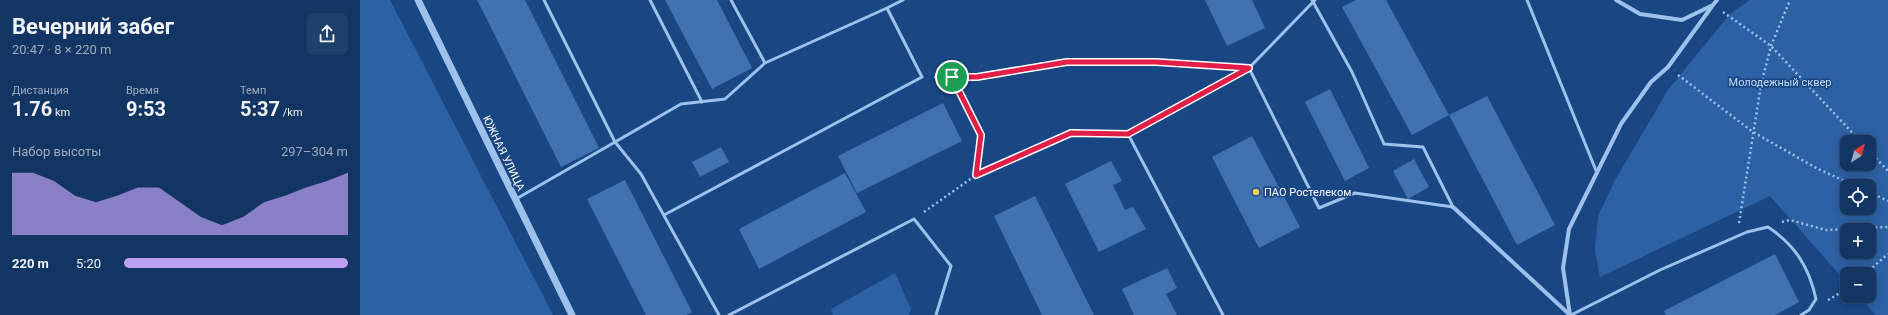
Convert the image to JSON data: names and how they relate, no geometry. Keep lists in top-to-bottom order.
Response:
{
  "streets": {
    "street": ["ЮЖНАЯ УЛИЦА"]
  },
  "parks": ["Молодежный сквер"],
  "places": ["ПАО Ростелеком"],
  "north": "top right",
  "page": {
    "heading": ["Вечерний забег", "20:47 · 8 × 220 m"],
    "stats": [
      ["Дистанция", "1.76 km"],
      ["Время", "9:53"],
      ["Темп", "5:37 /km"]
    ],
    "map_buttons": ["+", "−"],
    "chart": ["Набор высоты", "297–304 m"],
    "list": [
      {
        "name": "220 m",
        "note": "5:20"
      }
    ]
  }
}
